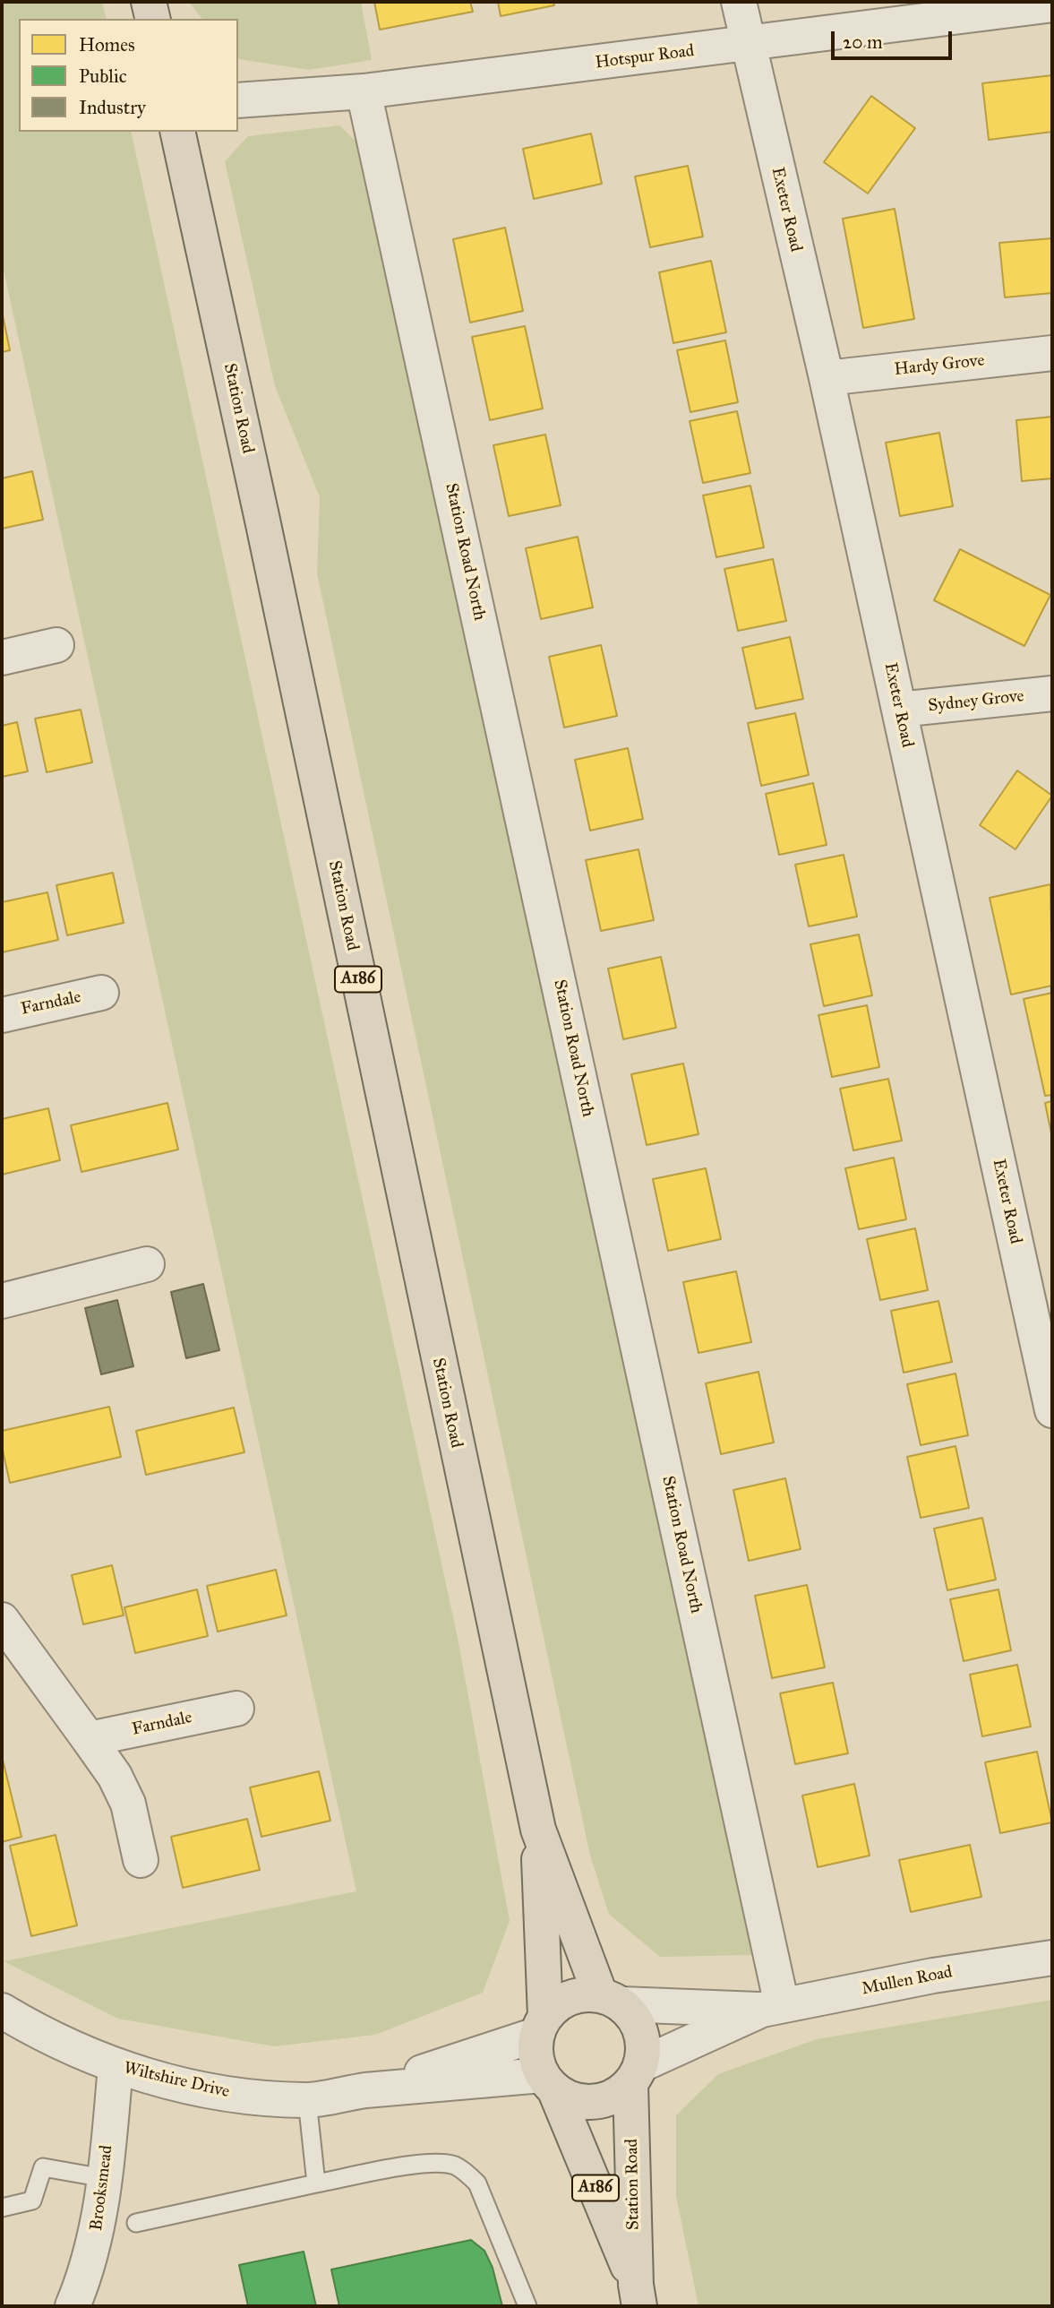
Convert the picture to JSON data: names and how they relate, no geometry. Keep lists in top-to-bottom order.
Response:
{
  "streets": {
    "main road": ["Station Road", "A186"],
    "street": [
      "Hotspur Road",
      "Exeter Road",
      "Hardy Grove",
      "Station Road North",
      "Sydney Grove",
      "Farndale",
      "Mullen Road",
      "Wiltshire Drive",
      "Brooksmead"
    ]
  },
  "crossings": [
    ["Hotspur Road", "Exeter Road"],
    ["Hotspur Road", "Station Road North"],
    ["Exeter Road", "Hardy Grove"],
    ["Exeter Road", "Sydney Grove"],
    ["Station Road", "Mullen Road"],
    ["Station Road", "Wiltshire Drive"],
    ["Station Road North", "Mullen Road"],
    ["Mullen Road", "Wiltshire Drive"],
    ["Wiltshire Drive", "Brooksmead"]
  ],
  "legend": ["Homes", "Public", "Industry"],
  "scale_bar": "20 m"
}
